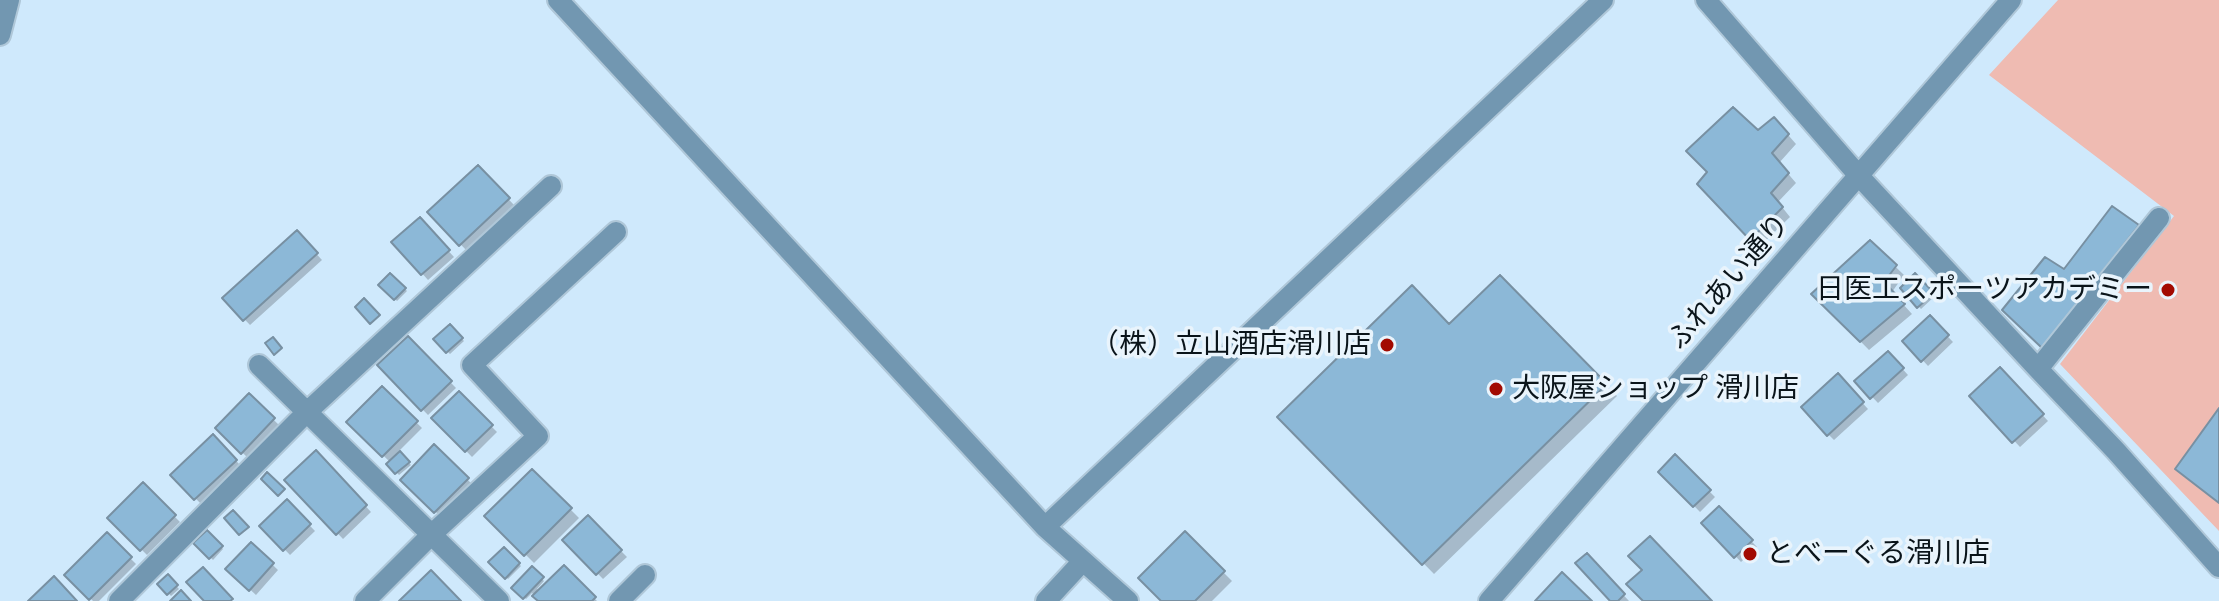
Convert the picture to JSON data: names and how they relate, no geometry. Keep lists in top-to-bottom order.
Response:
{
  "streets": {
    "street": ["ふれあい通り"]
  },
  "places": [
    "日医工スポーツアカデミー",
    "（株）立山酒店滑川店",
    "大阪屋ショップ 滑川店",
    "とべーぐる滑川店"
  ]
}
